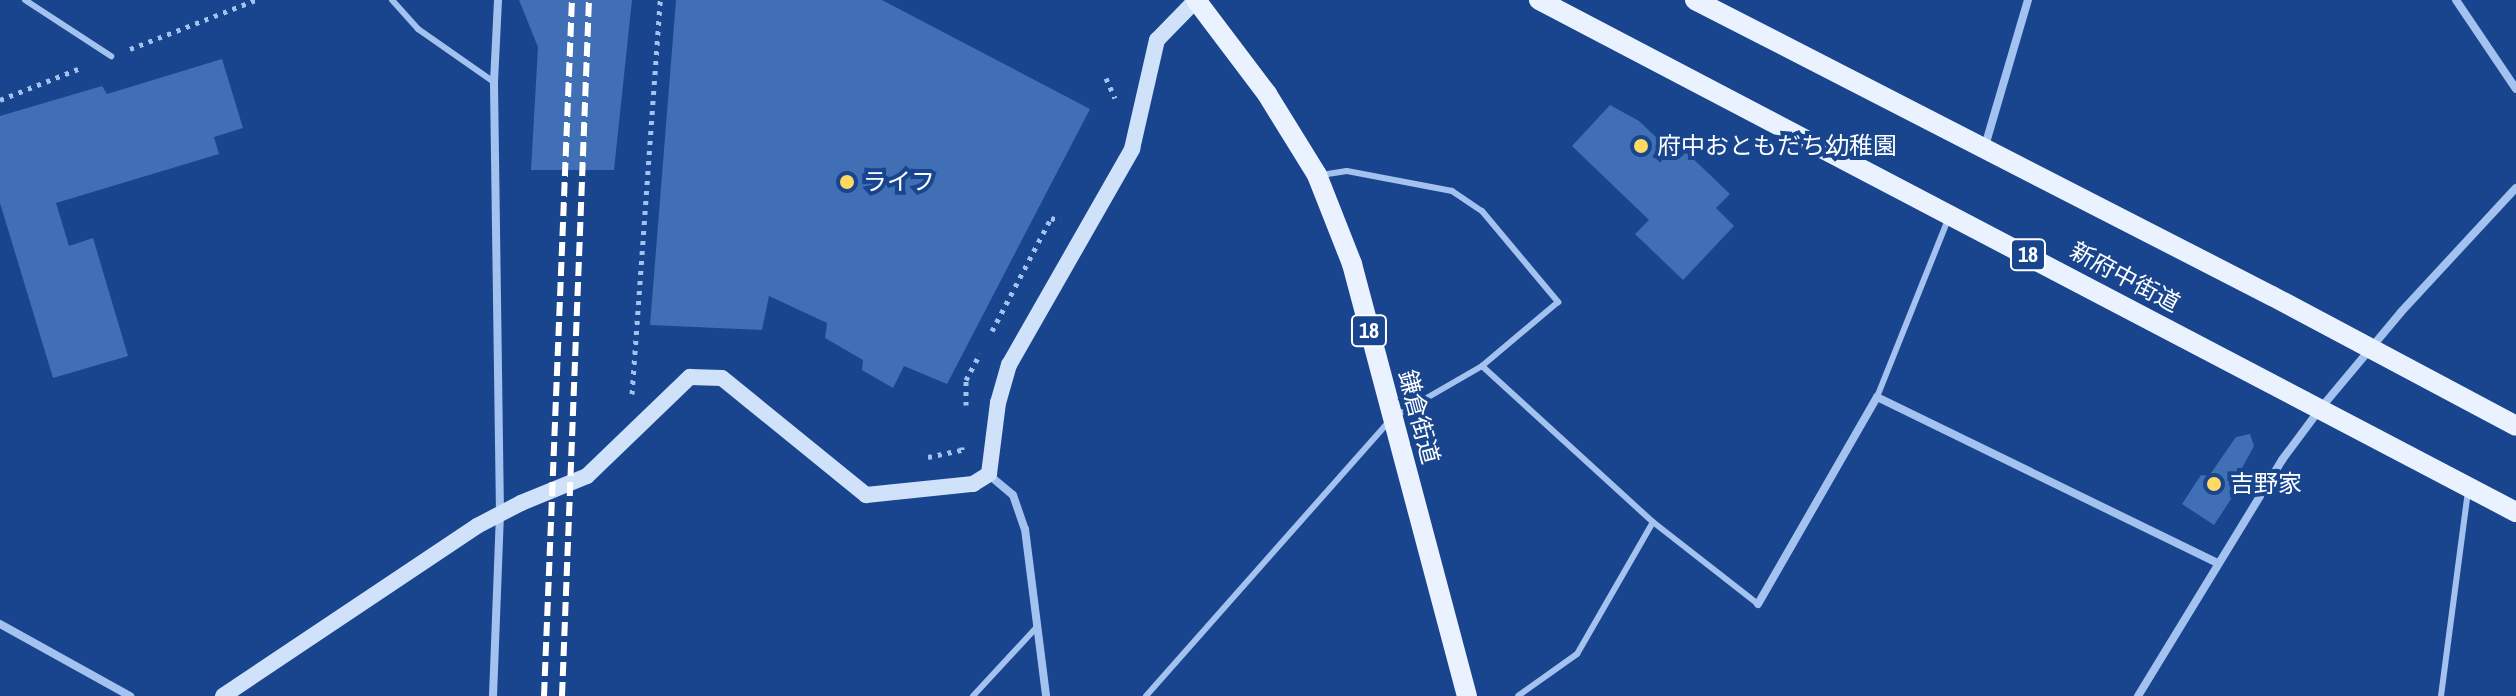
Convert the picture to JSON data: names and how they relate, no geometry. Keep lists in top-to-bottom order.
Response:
{
  "streets": {
    "main road": ["18", "新府中街道", "鎌倉街道"]
  },
  "places": ["府中おともだち幼稚園", "ライフ", "吉野家"]
}
